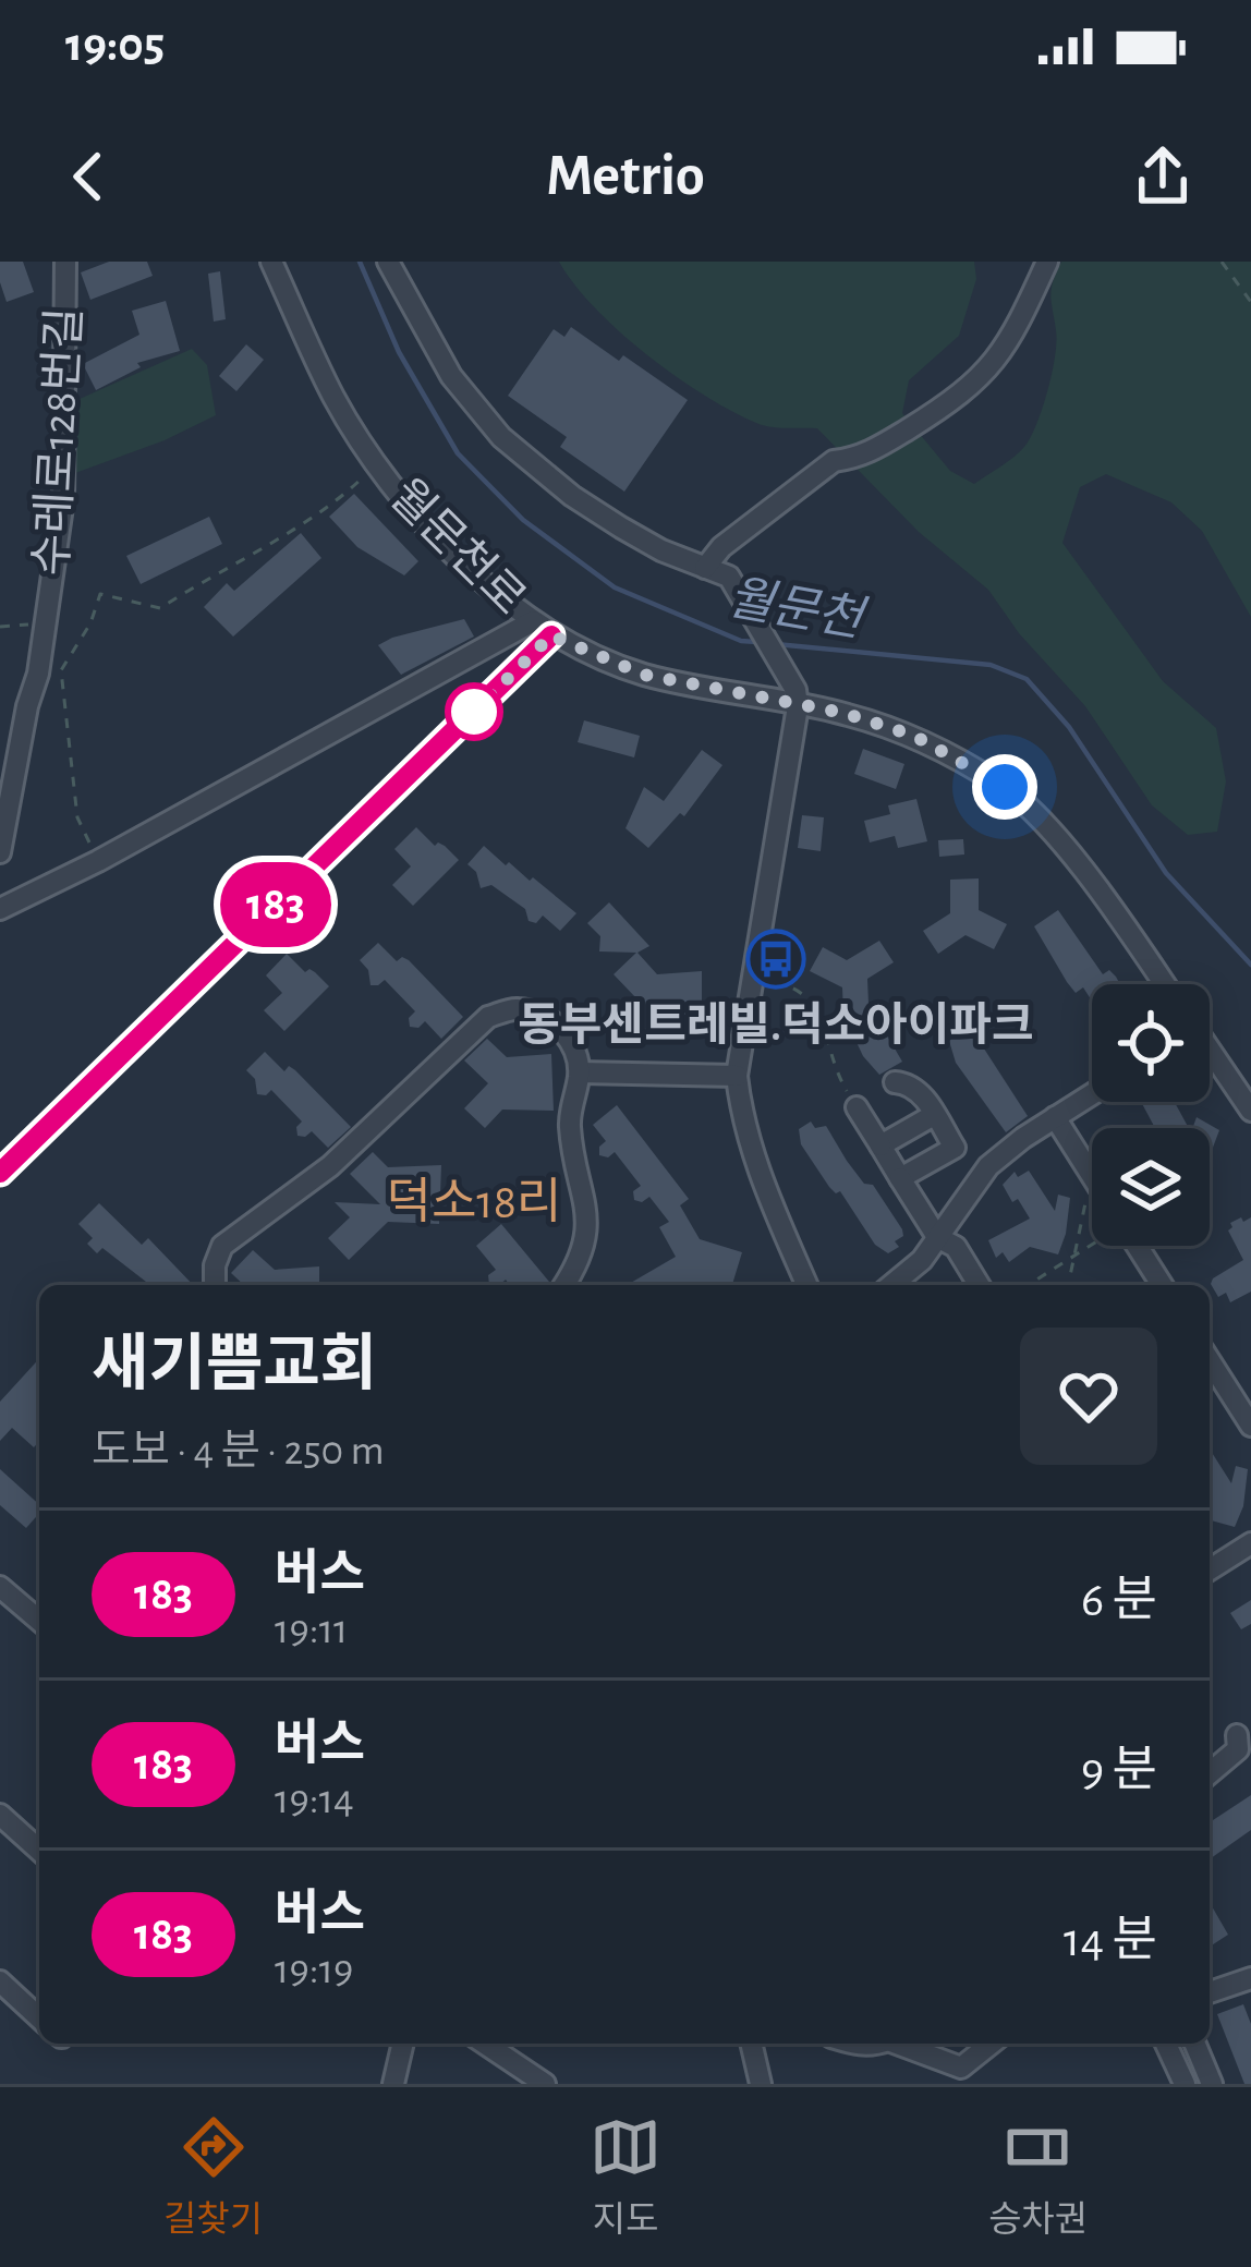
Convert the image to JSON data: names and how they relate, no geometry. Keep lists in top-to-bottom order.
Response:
{
  "streets": {
    "street": ["수레로128번길", "월문천로"]
  },
  "districts": ["덕소18리"],
  "water": ["월문천"],
  "places": {
    "bus stop": ["동부센트레빌.덕소아이파크"]
  },
  "lines": ["bus line 183"],
  "page": {
    "status": "19:05",
    "header": "Metrio",
    "on_map": "183",
    "heading": ["새기쁨교회", "도보 · 4 분 · 250 m"],
    "list": [
      {
        "mark": "183",
        "name": "버스",
        "note": "19:11",
        "value": "6 분"
      },
      {
        "mark": "183",
        "name": "버스",
        "note": "19:14",
        "value": "9 분"
      },
      {
        "mark": "183",
        "name": "버스",
        "note": "19:19",
        "value": "14 분"
      }
    ],
    "tabs": ["길찾기", "지도", "승차권"]
  }
}
